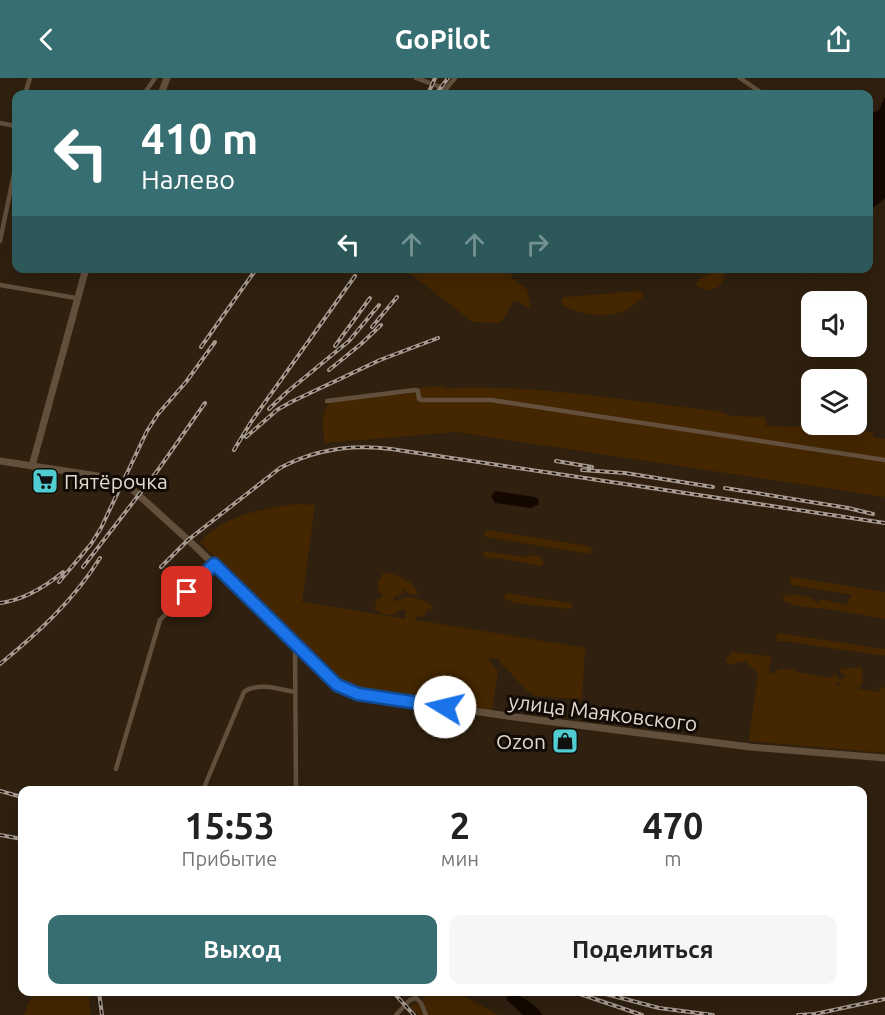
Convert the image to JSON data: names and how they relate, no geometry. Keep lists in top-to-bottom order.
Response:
{
  "streets": {
    "street": ["улица Маяковского"]
  },
  "places": {
    "supermarket": ["Пятёрочка"],
    "shop": ["Ozon"]
  },
  "page": {
    "header": "GoPilot",
    "turn": ["410 m", "Налево"],
    "eta": [
      "15:53",
      "Прибытие",
      "2",
      "мин",
      "470",
      "m"
    ],
    "buttons": ["Выход", "Поделиться"]
  }
}
